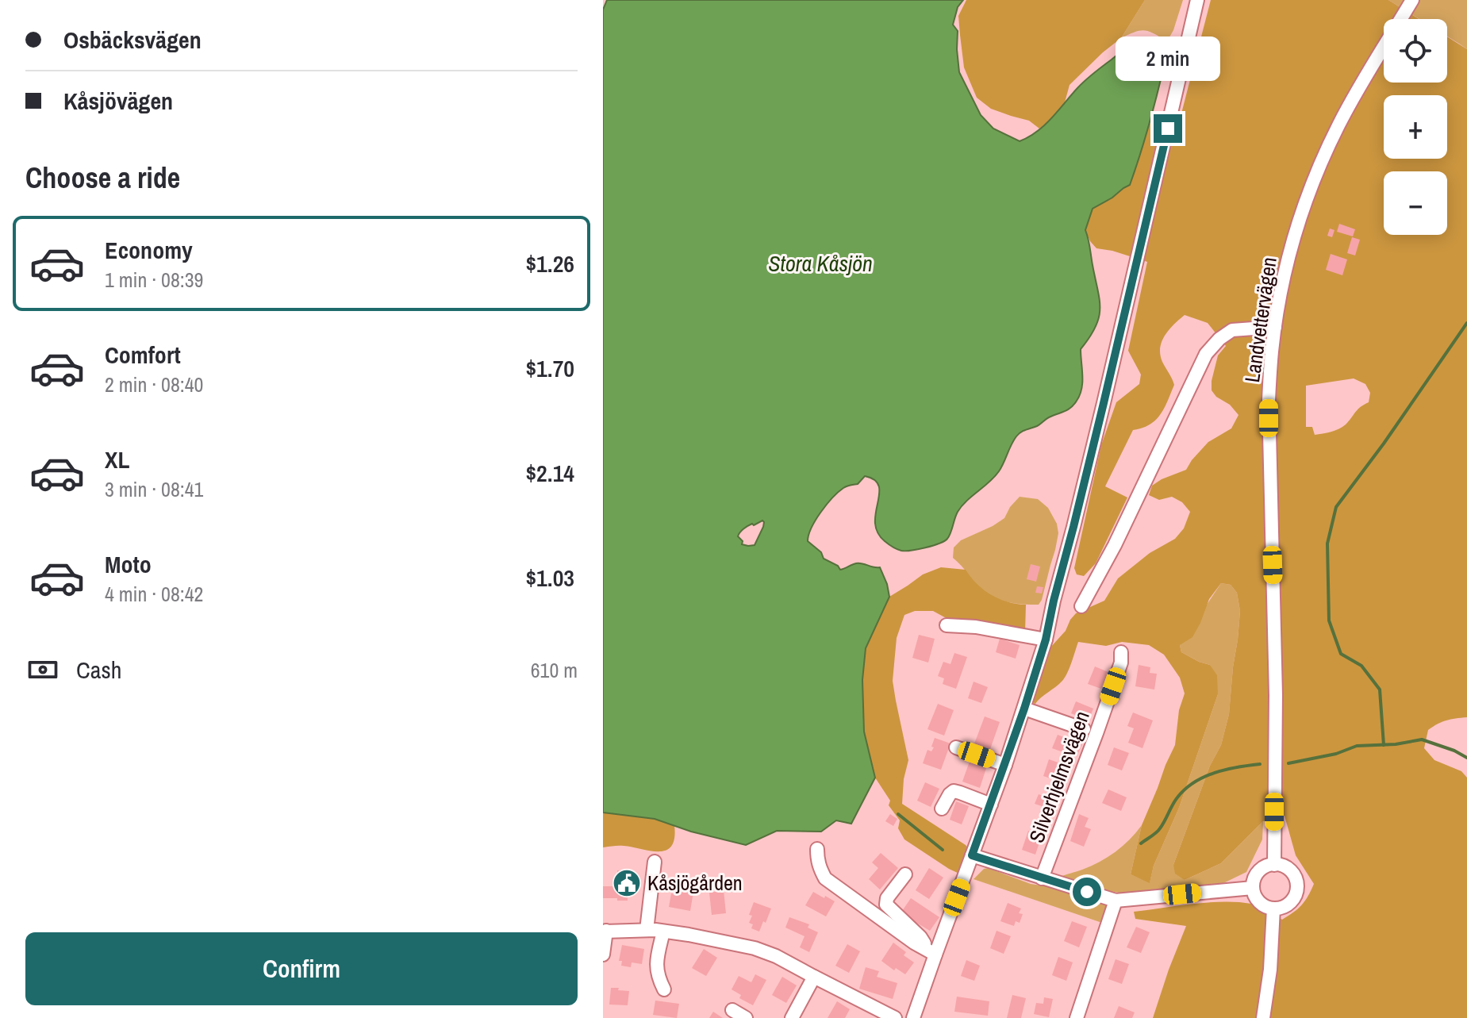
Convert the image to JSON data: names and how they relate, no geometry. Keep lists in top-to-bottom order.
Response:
{
  "streets": {
    "street": ["Landvettervägen", "Silverhjelmsvägen"]
  },
  "water": ["Stora Kåsjön"],
  "places": {
    "public building": ["Kåsjögården"]
  },
  "page": {
    "banner": ["Osbäcksvägen", "Kåsjövägen"],
    "map_buttons": ["+", "−"],
    "bubble": "2 min",
    "heading": "Choose a ride",
    "list": [
      {
        "name": "Economy",
        "note": "1 min · 08:39",
        "value": "$1.26"
      },
      {
        "name": "Comfort",
        "note": "2 min · 08:40",
        "value": "$1.70"
      },
      {
        "name": "XL",
        "note": "3 min · 08:41",
        "value": "$2.14"
      },
      {
        "name": "Moto",
        "note": "4 min · 08:42",
        "value": "$1.03"
      }
    ],
    "pay": ["Cash", "610 m"],
    "buttons": "Confirm"
  }
}
